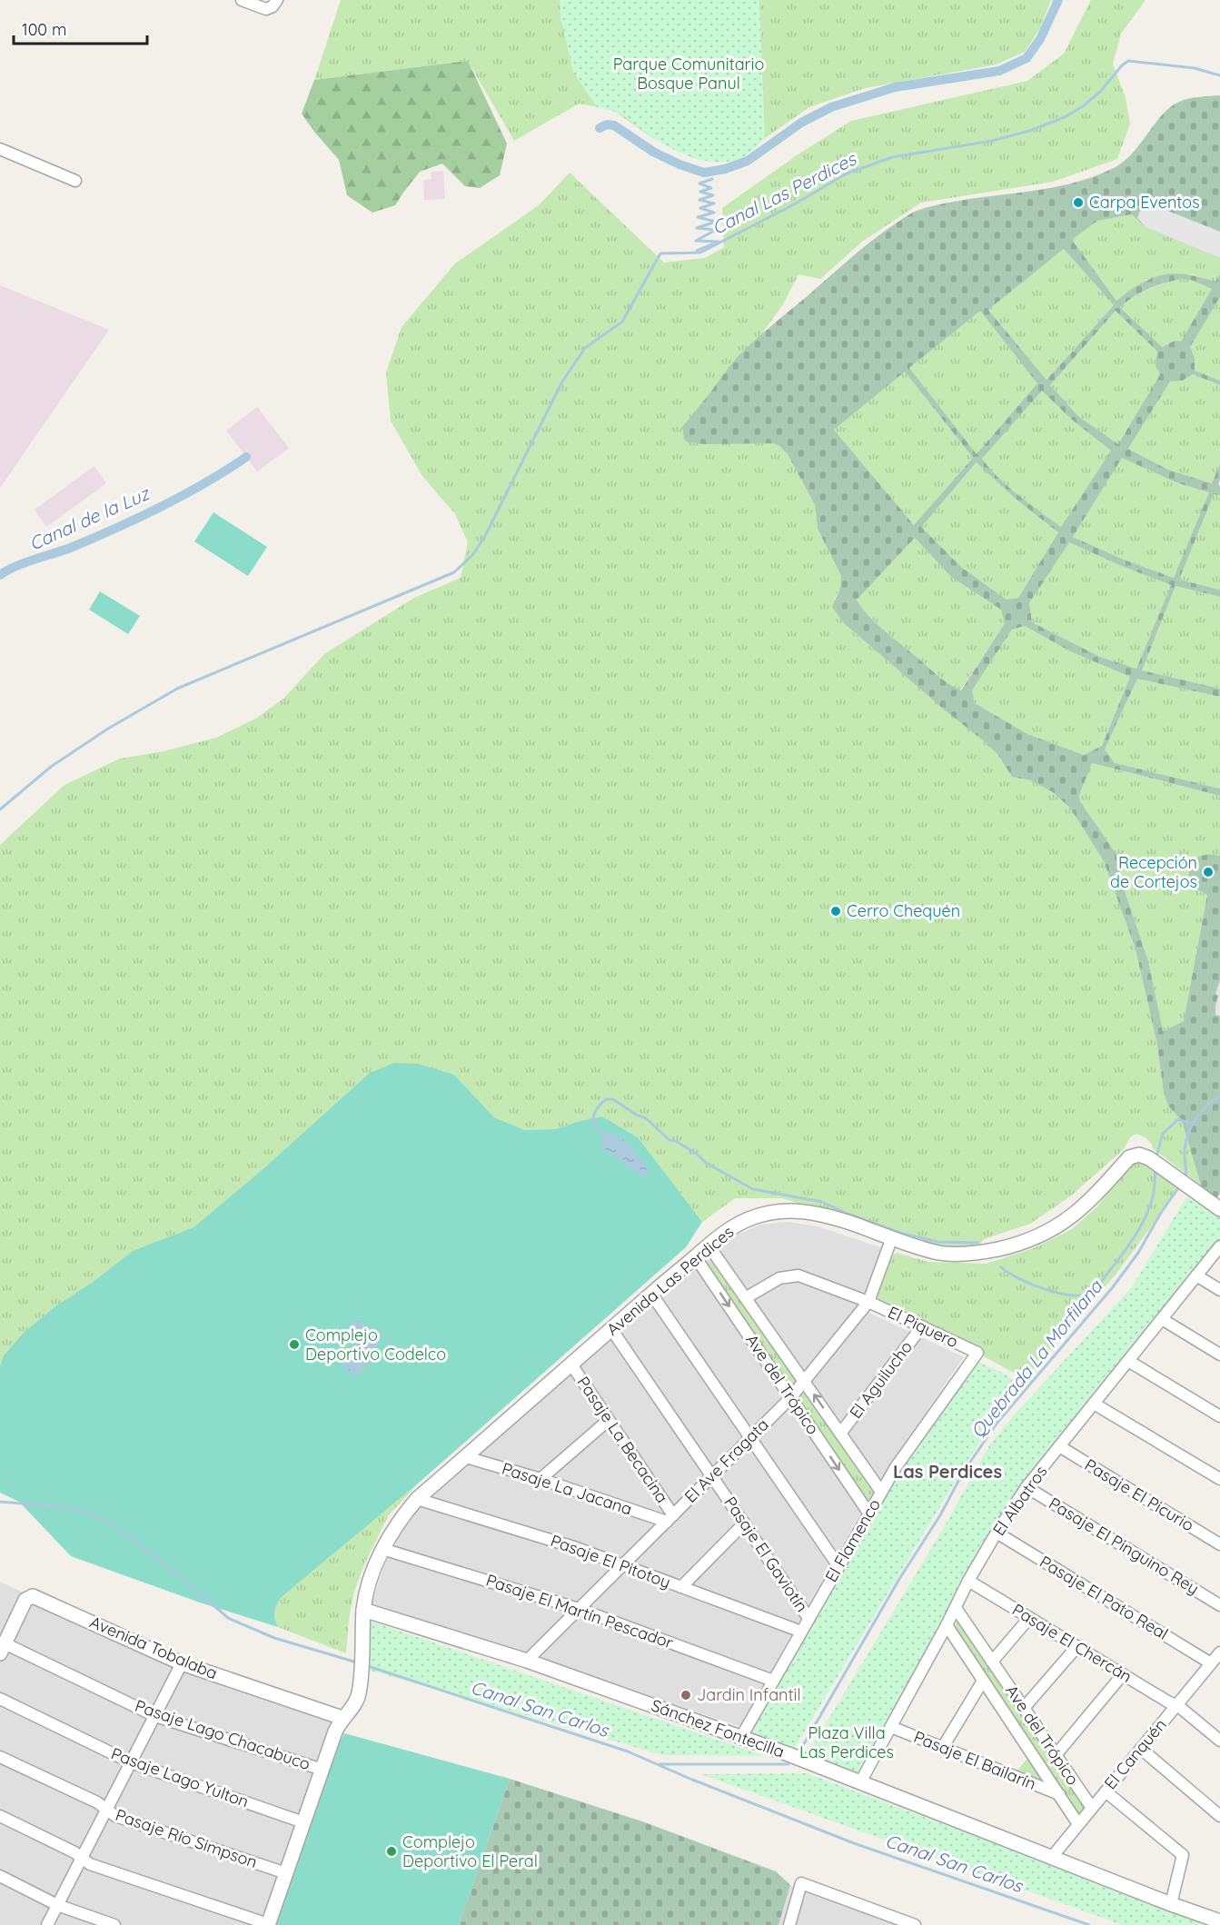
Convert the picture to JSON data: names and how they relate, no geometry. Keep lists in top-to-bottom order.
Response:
{
  "streets": {
    "street": [
      "Avenida Las Perdices",
      "El Piquero",
      "El Aguilucho",
      "Ave del Trópico",
      "Pasaje La Becacina",
      "El Ave Fragata",
      "Pasaje La Jacana",
      "Pasaje El Picurio",
      "El Albatros",
      "El Flamenco",
      "Pasaje El Pinguino Rey",
      "Pasaje El Gaviotín",
      "Pasaje El Pitotoy",
      "Pasaje El Pato Real",
      "Pasaje El Martín Pescador",
      "Pasaje El Chercán",
      "Avenida Tobalaba",
      "Sánchez Fontecilla",
      "Pasaje Lago Chacabuco",
      "El Canquén",
      "Pasaje El Bailarín",
      "Pasaje Lago Yulton",
      "Pasaje Río Simpson"
    ]
  },
  "crossings": [
    ["Avenida Las Perdices", "Ave del Trópico"],
    ["Avenida Las Perdices", "Pasaje La Becacina"],
    ["Avenida Las Perdices", "El Ave Fragata"],
    ["Avenida Las Perdices", "Pasaje La Jacana"],
    ["Avenida Las Perdices", "Pasaje El Gaviotín"],
    ["Avenida Las Perdices", "Pasaje El Pitotoy"],
    ["Avenida Las Perdices", "Pasaje El Martín Pescador"],
    ["Avenida Las Perdices", "Avenida Tobalaba"],
    ["Avenida Las Perdices", "Sánchez Fontecilla"],
    ["El Piquero", "El Aguilucho"],
    ["El Piquero", "Ave del Trópico"],
    ["El Piquero", "El Ave Fragata"],
    ["El Piquero", "El Flamenco"],
    ["El Aguilucho", "Ave del Trópico"],
    ["Ave del Trópico", "El Ave Fragata"],
    ["Ave del Trópico", "El Albatros"],
    ["Ave del Trópico", "El Flamenco"],
    ["Ave del Trópico", "El Canquén"],
    ["Ave del Trópico", "Pasaje El Bailarín"],
    ["Pasaje La Becacina", "El Ave Fragata"],
    ["Pasaje La Becacina", "Pasaje La Jacana"],
    ["El Ave Fragata", "Pasaje La Jacana"],
    ["El Ave Fragata", "Pasaje El Gaviotín"],
    ["El Ave Fragata", "Pasaje El Pitotoy"],
    ["El Ave Fragata", "Pasaje El Martín Pescador"],
    ["El Ave Fragata", "Sánchez Fontecilla"],
    ["Pasaje El Picurio", "El Albatros"],
    ["El Albatros", "Pasaje El Pinguino Rey"],
    ["El Albatros", "Pasaje El Pato Real"],
    ["El Albatros", "Pasaje El Chercán"],
    ["El Albatros", "Sánchez Fontecilla"],
    ["El Albatros", "Pasaje El Bailarín"],
    ["El Flamenco", "Pasaje El Gaviotín"],
    ["El Flamenco", "Pasaje El Pitotoy"],
    ["El Flamenco", "Pasaje El Martín Pescador"],
    ["El Flamenco", "Sánchez Fontecilla"],
    ["Pasaje El Pato Real", "El Canquén"],
    ["Pasaje El Chercán", "El Canquén"],
    ["Avenida Tobalaba", "Pasaje Lago Chacabuco"],
    ["Sánchez Fontecilla", "El Canquén"]
  ],
  "districts": ["Las Perdices"],
  "water": [
    "Canal Las Perdices",
    "Canal de la Luz",
    "Quebrada La Morfilana",
    "Canal San Carlos"
  ],
  "parks": ["Parque Comunitario Bosque Panul", "Plaza Villa Las Perdices"],
  "places": [
    "Carpa Eventos",
    "Recepción de Cortejos",
    "Cerro Chequén",
    "Complejo Deportivo Codelco",
    "Jardin Infantil",
    "Complejo Deportivo El Peral"
  ],
  "scale_bar": "100 m"
}
